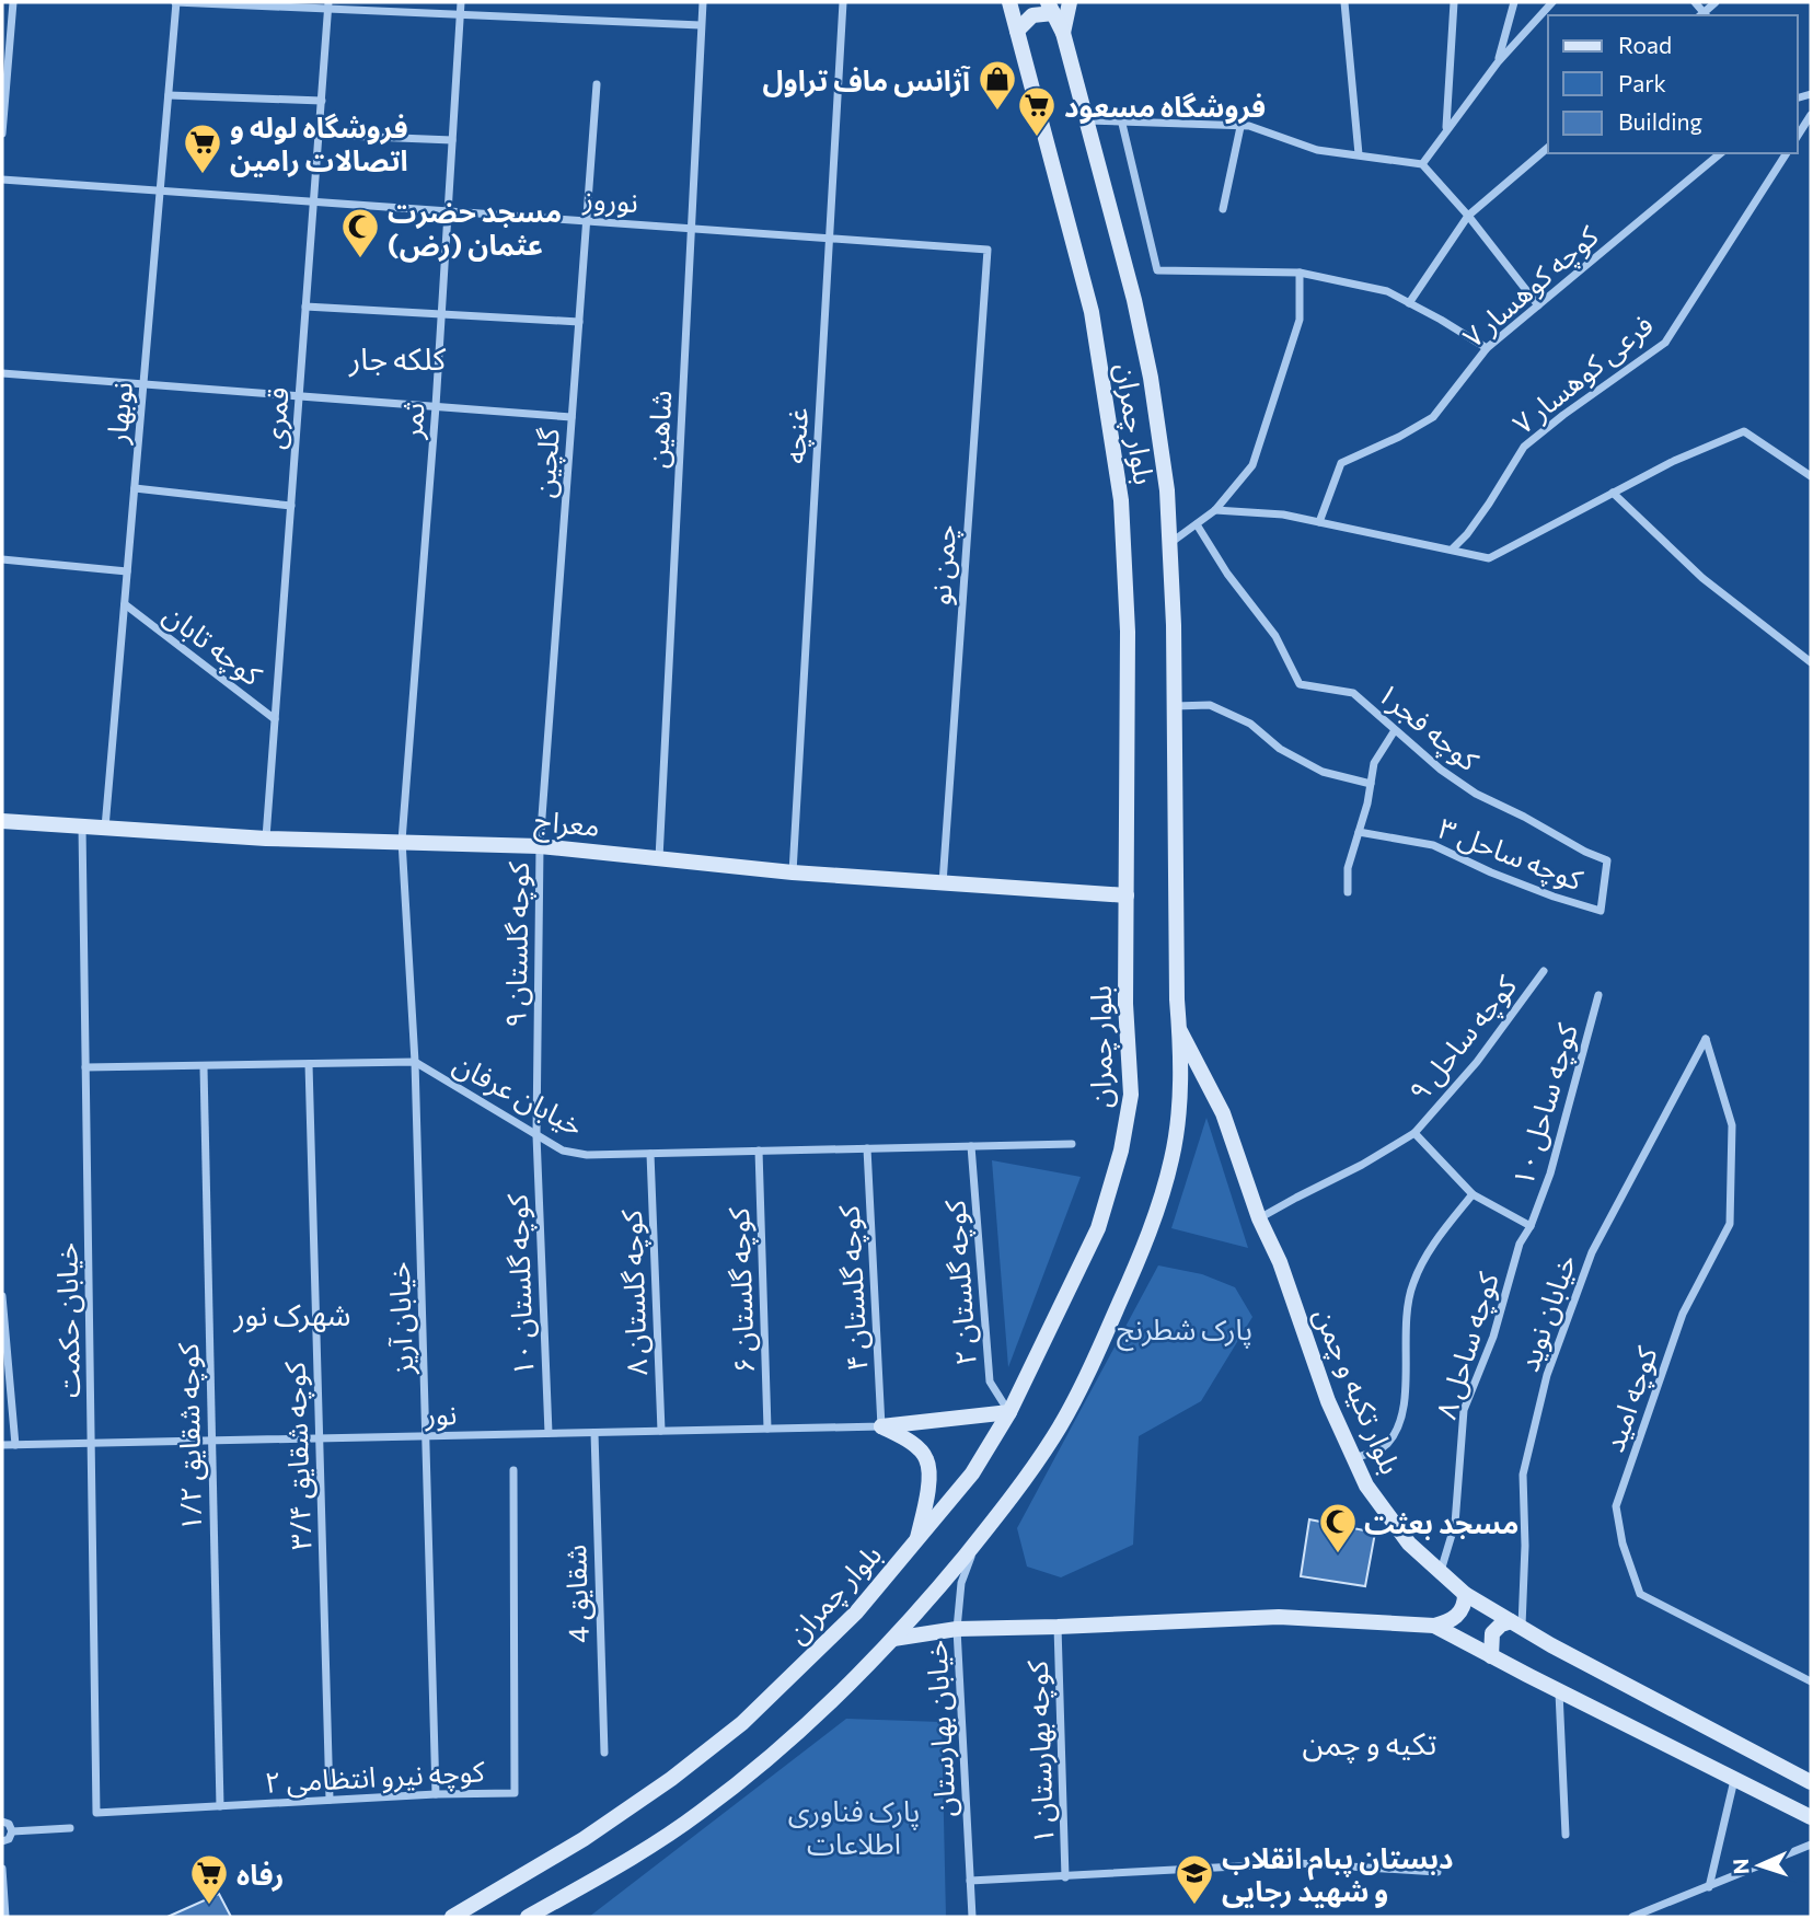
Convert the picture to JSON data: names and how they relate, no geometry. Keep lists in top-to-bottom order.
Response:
{
  "streets": {
    "main road": ["بلوار چمران", "معراج", "بلوار تکیه و چمن"],
    "street": [
      "نوروز",
      "کوچه کوهسار ۷",
      "فرعی کوهسار ۷",
      "نوبهار",
      "قمری",
      "ثمر",
      "شاهین",
      "غنچه",
      "گلچین",
      "چمن نو",
      "کوچه تابان",
      "کوچه فجر۱",
      "کوچه ساحل ۳",
      "کوچه گلستان ۹",
      "کوچه ساحل ۹",
      "خیابان عرفان",
      "کوچه ساحل ۱۰",
      "کوچه گلستان ۲",
      "کوچه گلستان ۱۰",
      "کوچه گلستان ۴",
      "کوچه گلستان ۶",
      "کوچه گلستان ۸",
      "خیابان نوید",
      "خیابان آریز",
      "خیابان حکمت",
      "کوچه ساحل ۸",
      "کوچه امید",
      "نور",
      "کوچه شقایق ۱/۲",
      "کوچه شقایق ۳/۴",
      "شقایق 4",
      "خیابان بهارستان",
      "کوچه بهارستان ۱",
      "کوچه نیرو انتظامی ۲"
    ]
  },
  "crossings": [
    ["نوروز", "نوبهار"],
    ["نوروز", "قمری"],
    ["نوروز", "ثمر"],
    ["نوروز", "شاهین"],
    ["نوروز", "غنچه"],
    ["نوروز", "گلچین"],
    ["نوروز", "چمن نو"],
    ["نوبهار", "کوچه تابان"],
    ["نوبهار", "معراج"],
    ["قمری", "کوچه تابان"],
    ["قمری", "معراج"],
    ["ثمر", "معراج"],
    ["ثمر", "خیابان آریز"],
    ["بلوار چمران", "معراج"],
    ["بلوار چمران", "کوچه گلستان ۲"],
    ["بلوار چمران", "بلوار تکیه و چمن"],
    ["بلوار چمران", "خیابان بهارستان"],
    ["شاهین", "معراج"],
    ["غنچه", "معراج"],
    ["گلچین", "معراج"],
    ["گلچین", "کوچه گلستان ۹"],
    ["چمن نو", "معراج"],
    ["کوچه فجر۱", "کوچه ساحل ۳"],
    ["معراج", "کوچه گلستان ۹"],
    ["معراج", "خیابان آریز"],
    ["معراج", "خیابان حکمت"],
    ["کوچه گلستان ۹", "خیابان عرفان"],
    ["کوچه گلستان ۹", "کوچه گلستان ۱۰"],
    ["کوچه ساحل ۹", "بلوار تکیه و چمن"],
    ["خیابان عرفان", "کوچه گلستان ۲"],
    ["خیابان عرفان", "کوچه گلستان ۱۰"],
    ["خیابان عرفان", "کوچه گلستان ۴"],
    ["خیابان عرفان", "کوچه گلستان ۶"],
    ["خیابان عرفان", "کوچه گلستان ۸"],
    ["خیابان عرفان", "خیابان آریز"],
    ["خیابان عرفان", "خیابان حکمت"],
    ["خیابان عرفان", "کوچه شقایق ۱/۲"],
    ["خیابان عرفان", "کوچه شقایق ۳/۴"],
    ["کوچه ساحل ۱۰", "کوچه ساحل ۸"],
    ["کوچه گلستان ۱۰", "نور"],
    ["کوچه گلستان ۴", "نور"],
    ["کوچه گلستان ۶", "نور"],
    ["کوچه گلستان ۸", "نور"],
    ["خیابان نوید", "بلوار تکیه و چمن"],
    ["خیابان نوید", "کوچه امید"],
    ["خیابان آریز", "نور"],
    ["خیابان آریز", "کوچه نیرو انتظامی ۲"],
    ["خیابان حکمت", "نور"],
    ["خیابان حکمت", "کوچه نیرو انتظامی ۲"],
    ["کوچه ساحل ۸", "بلوار تکیه و چمن"],
    ["نور", "کوچه شقایق ۱/۲"],
    ["نور", "کوچه شقایق ۳/۴"],
    ["نور", "شقایق 4"],
    ["کوچه شقایق ۱/۲", "کوچه نیرو انتظامی ۲"],
    ["کوچه شقایق ۳/۴", "کوچه نیرو انتظامی ۲"]
  ],
  "districts": ["کلکه جار", "شهرک نور", "تکیه و چمن"],
  "parks": ["پارک شطرنج", "پارک فناوری اطلاعات"],
  "places": {
    "shop": ["آژانس ماف تراول"],
    "supermarket": ["فروشگاه مسعود", "فروشگاه لوله و اتصالات رامین", "رفاه"],
    "mosque": ["مسجد حضرت عثمان (رض)", "مسجد بعثت"],
    "school or university": ["دبستان پبام انقلاب و شهید رجایی"]
  },
  "legend": ["Road", "Park", "Building"],
  "north": "left"
}
